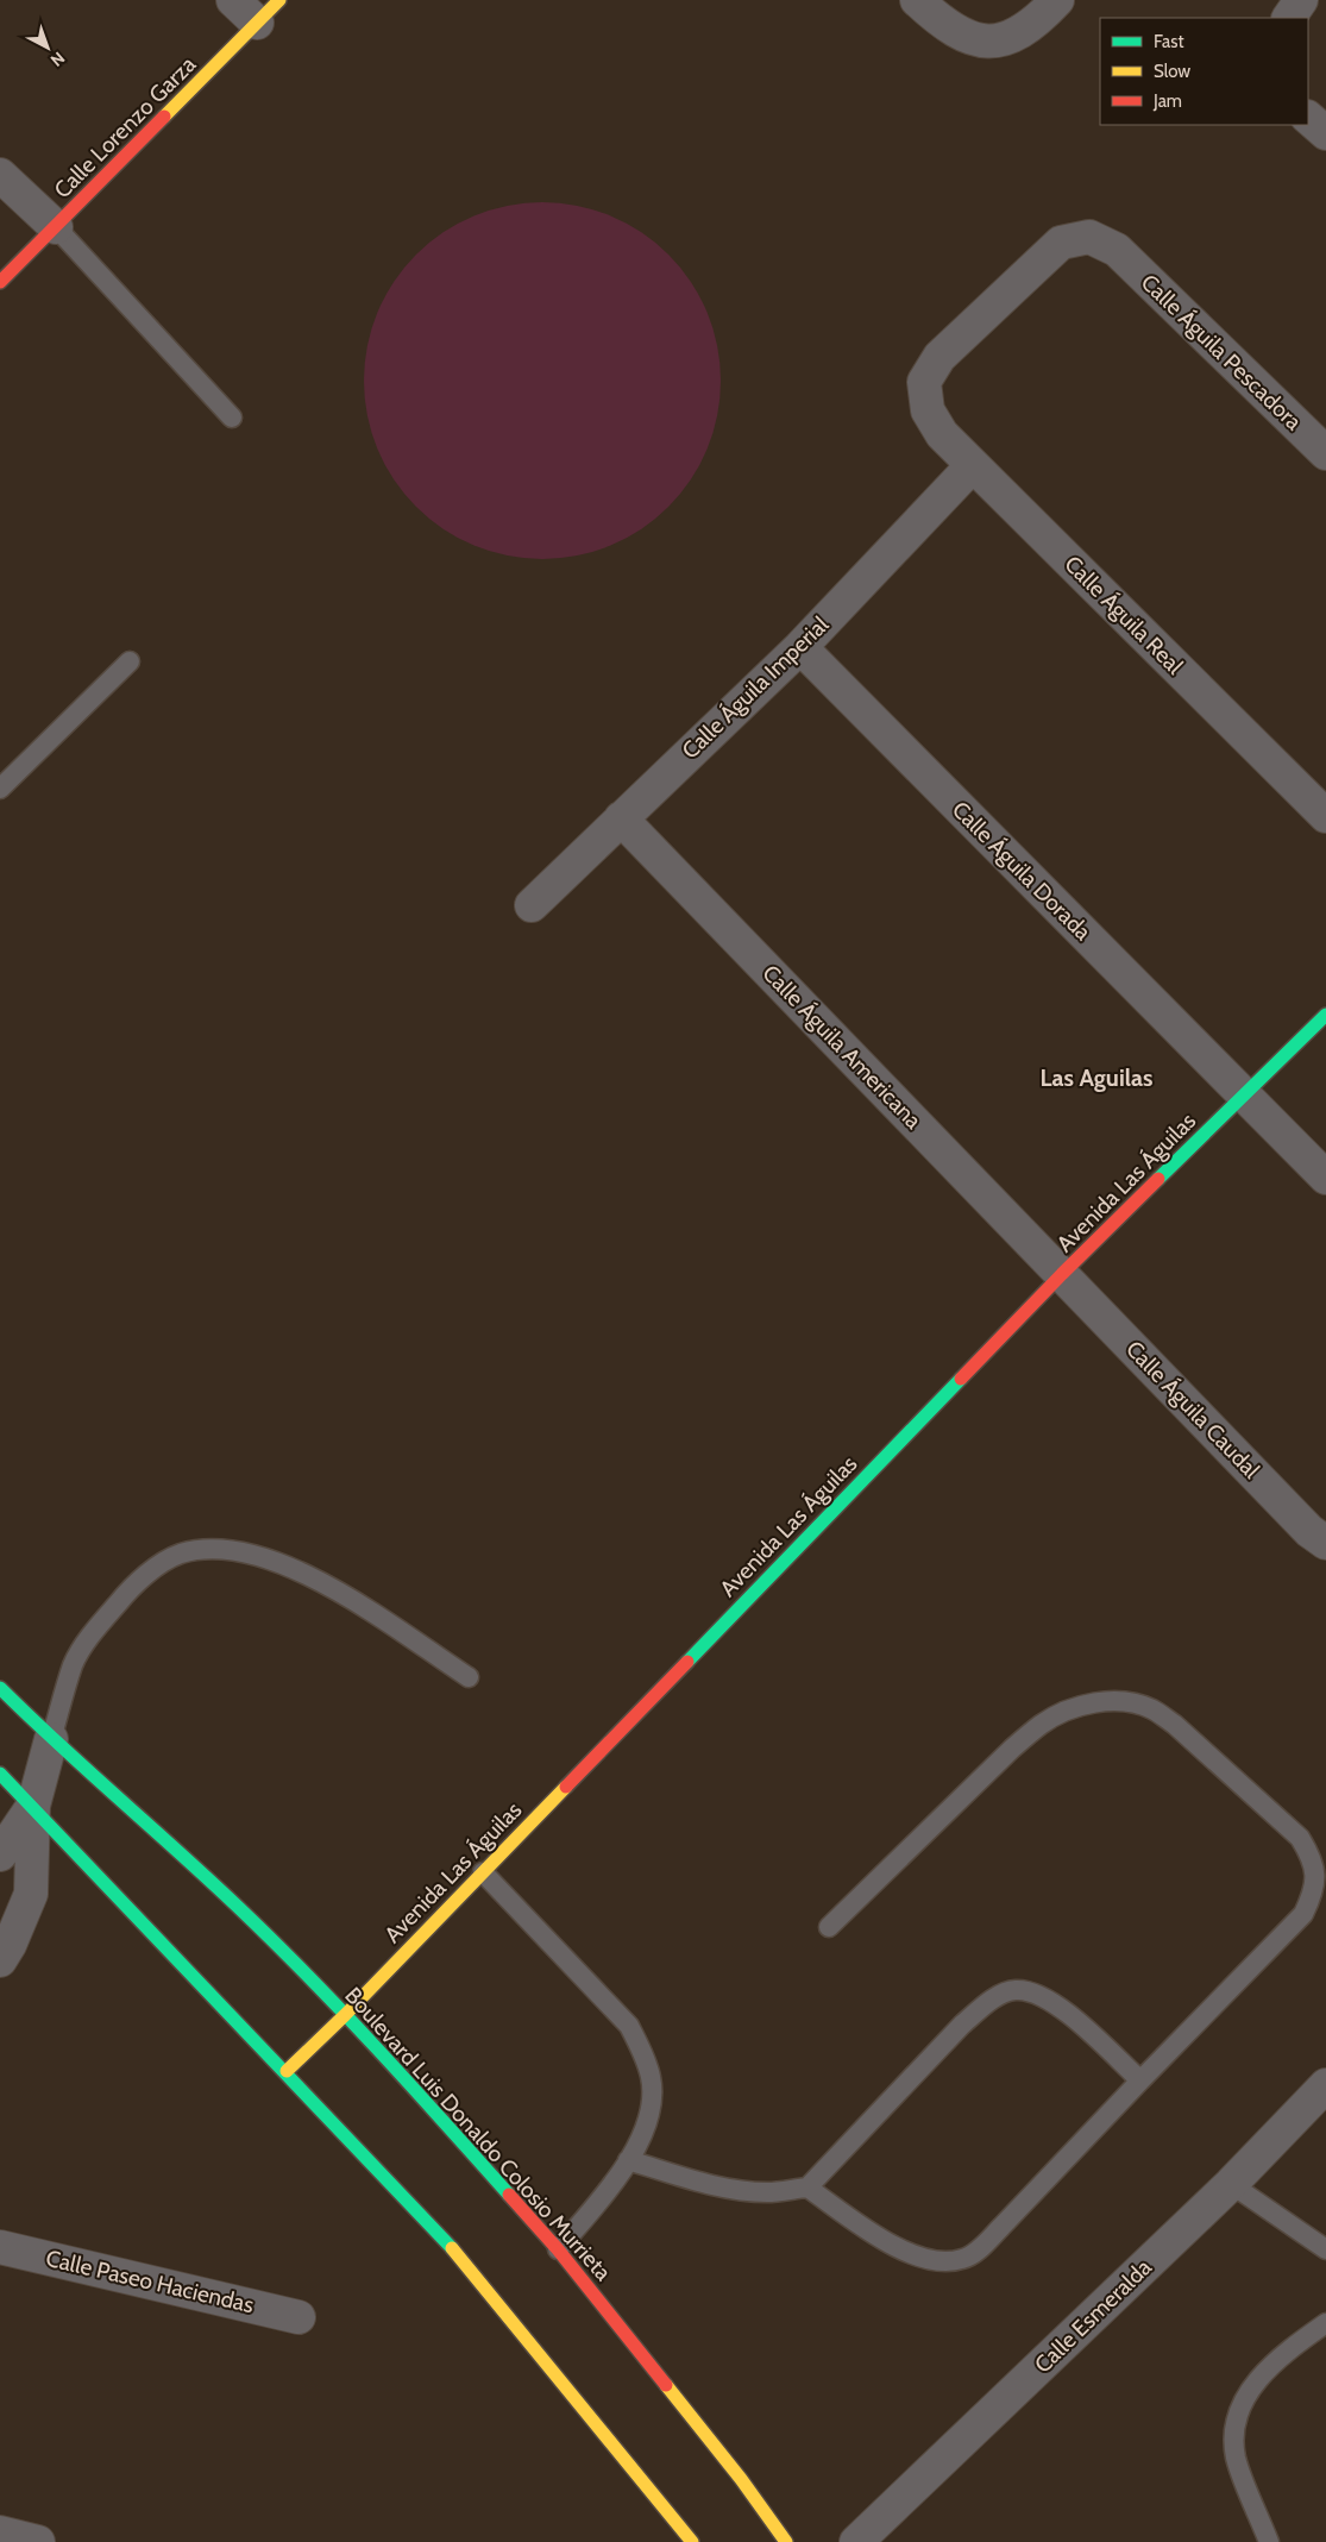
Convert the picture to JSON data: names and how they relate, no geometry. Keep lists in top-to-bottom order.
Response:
{
  "streets": {
    "main road": ["Calle Lorenzo Garza", "Avenida Las Águilas", "Boulevard Luis Donaldo Colosio Murrieta"],
    "street": [
      "Calle Águila Pescadora",
      "Calle Águila Real",
      "Calle Águila Imperial",
      "Calle Águila Dorada",
      "Calle Águila Americana",
      "Calle Águila Caudal",
      "Calle Paseo Haciendas",
      "Calle Esmeralda"
    ]
  },
  "crossings": [
    ["Calle Águila Pescadora", "Calle Águila Real"],
    ["Calle Águila Real", "Calle Águila Imperial"],
    ["Calle Águila Imperial", "Calle Águila Dorada"],
    ["Calle Águila Imperial", "Calle Águila Americana"],
    ["Calle Águila Dorada", "Avenida Las Águilas"],
    ["Calle Águila Americana", "Avenida Las Águilas"],
    ["Calle Águila Americana", "Calle Águila Caudal"],
    ["Avenida Las Águilas", "Calle Águila Caudal"],
    ["Avenida Las Águilas", "Boulevard Luis Donaldo Colosio Murrieta"]
  ],
  "districts": ["Las Aguilas"],
  "legend": ["Fast", "Slow", "Jam"],
  "north": "bottom right"
}
